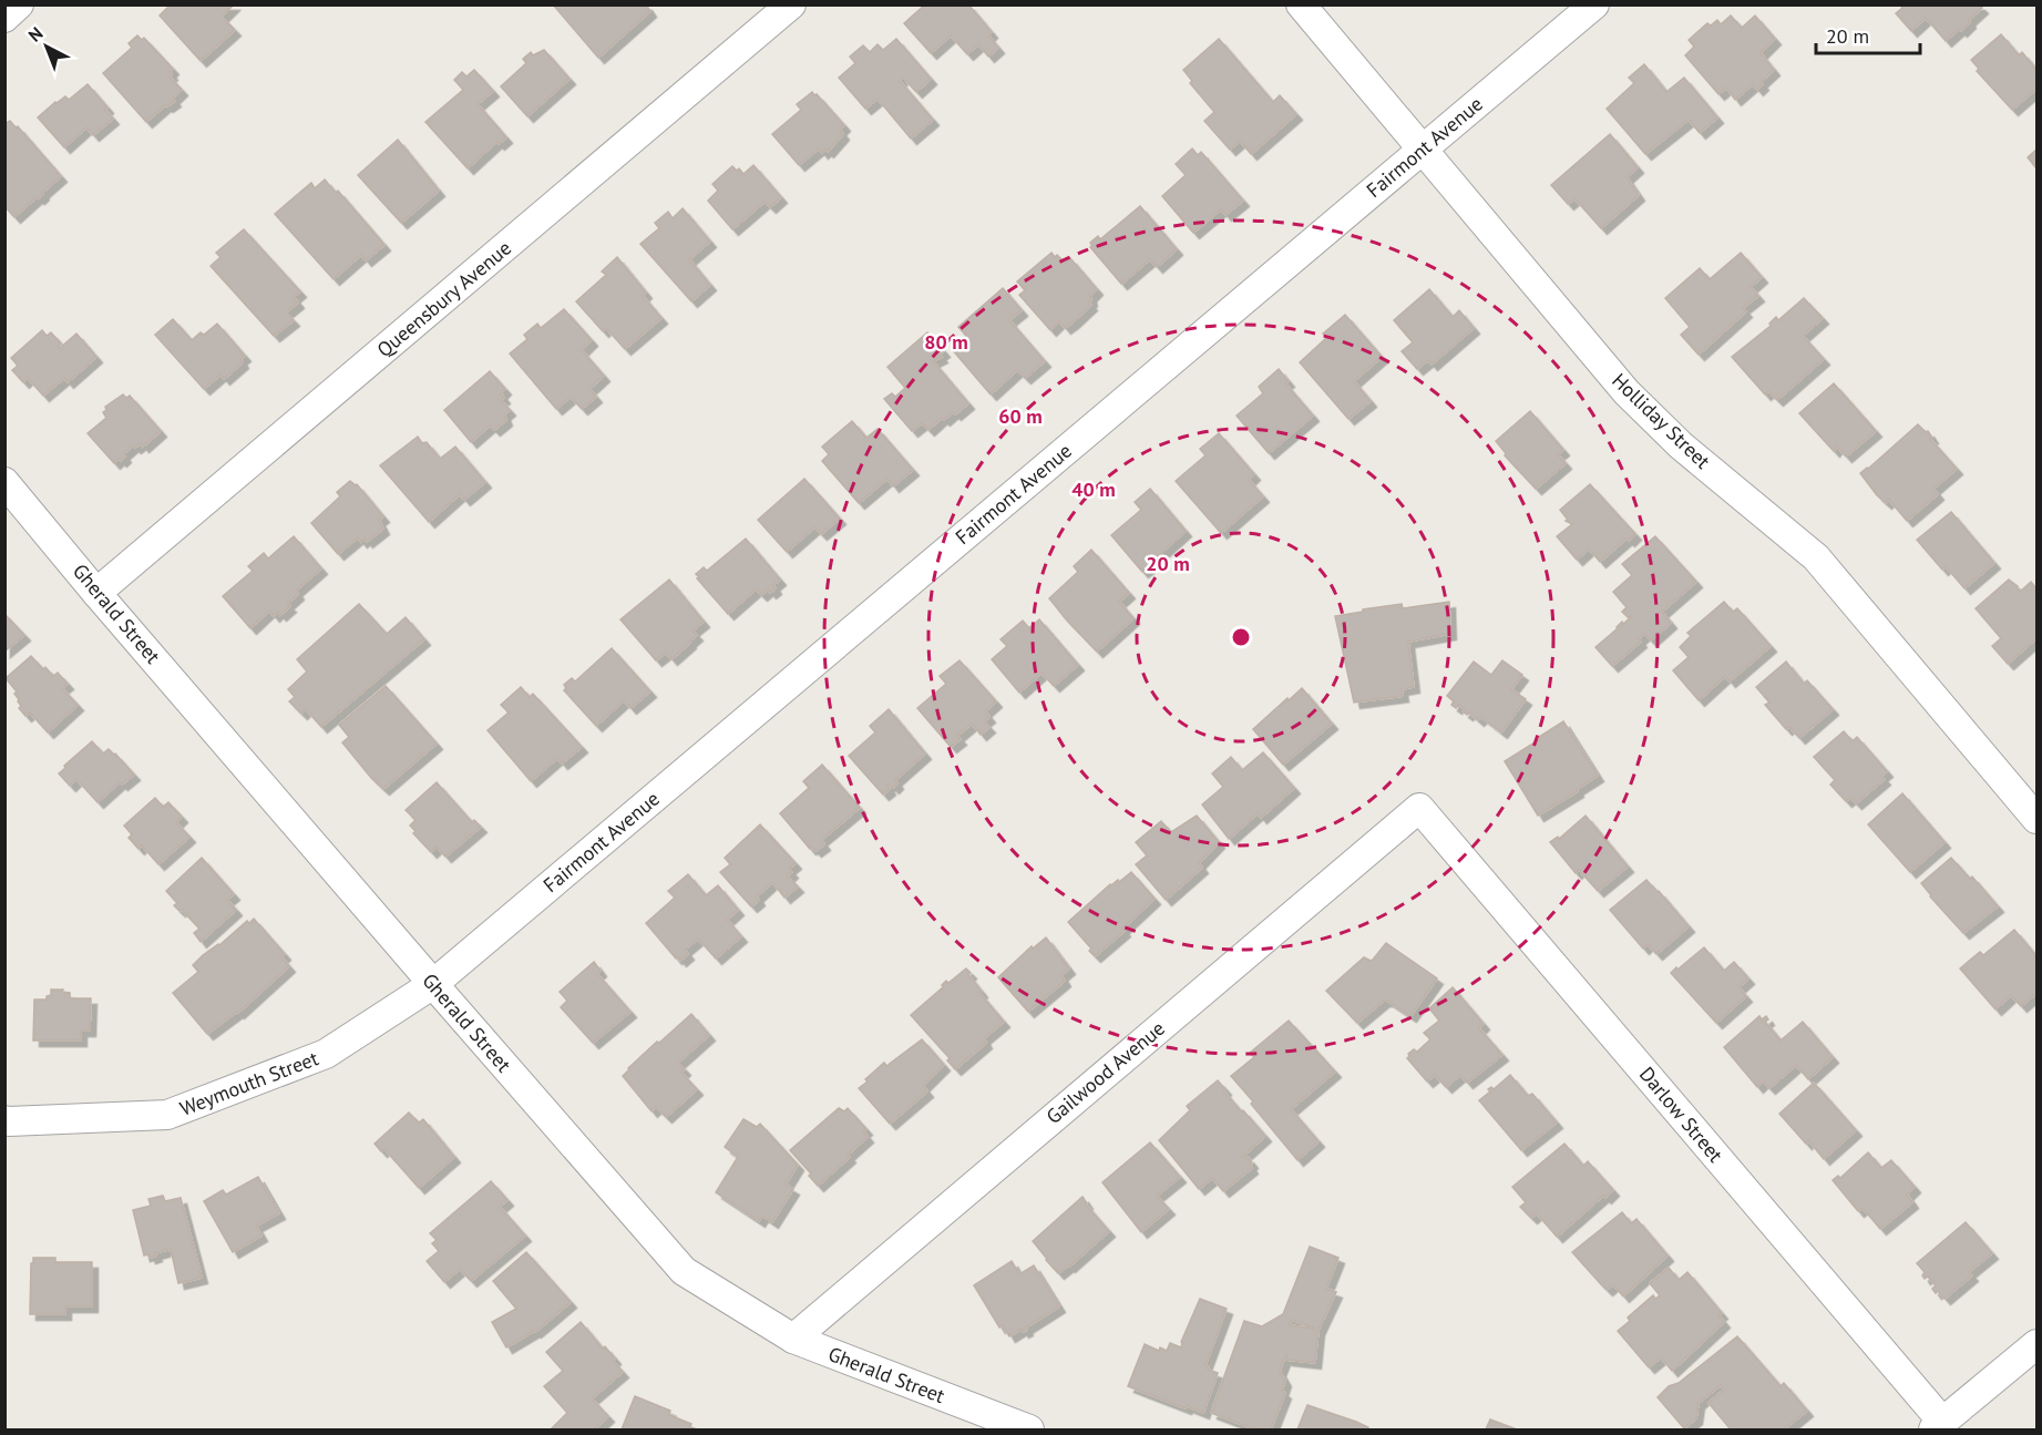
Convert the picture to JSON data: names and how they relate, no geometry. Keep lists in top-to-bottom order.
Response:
{
  "streets": {
    "street": [
      "Fairmont Avenue",
      "Queensbury Avenue",
      "Holliday Street",
      "Gherald Street",
      "Gailwood Avenue",
      "Weymouth Street",
      "Darlow Street"
    ]
  },
  "crossings": [
    ["Fairmont Avenue", "Holliday Street"],
    ["Fairmont Avenue", "Gherald Street"],
    ["Fairmont Avenue", "Weymouth Street"],
    ["Queensbury Avenue", "Gherald Street"],
    ["Gherald Street", "Gailwood Avenue"],
    ["Gherald Street", "Weymouth Street"],
    ["Gailwood Avenue", "Darlow Street"]
  ],
  "scale_bar": "20 m",
  "north": "top left",
  "rings": [
    "80 m",
    "60 m",
    "40 m",
    "20 m"
  ]
}
